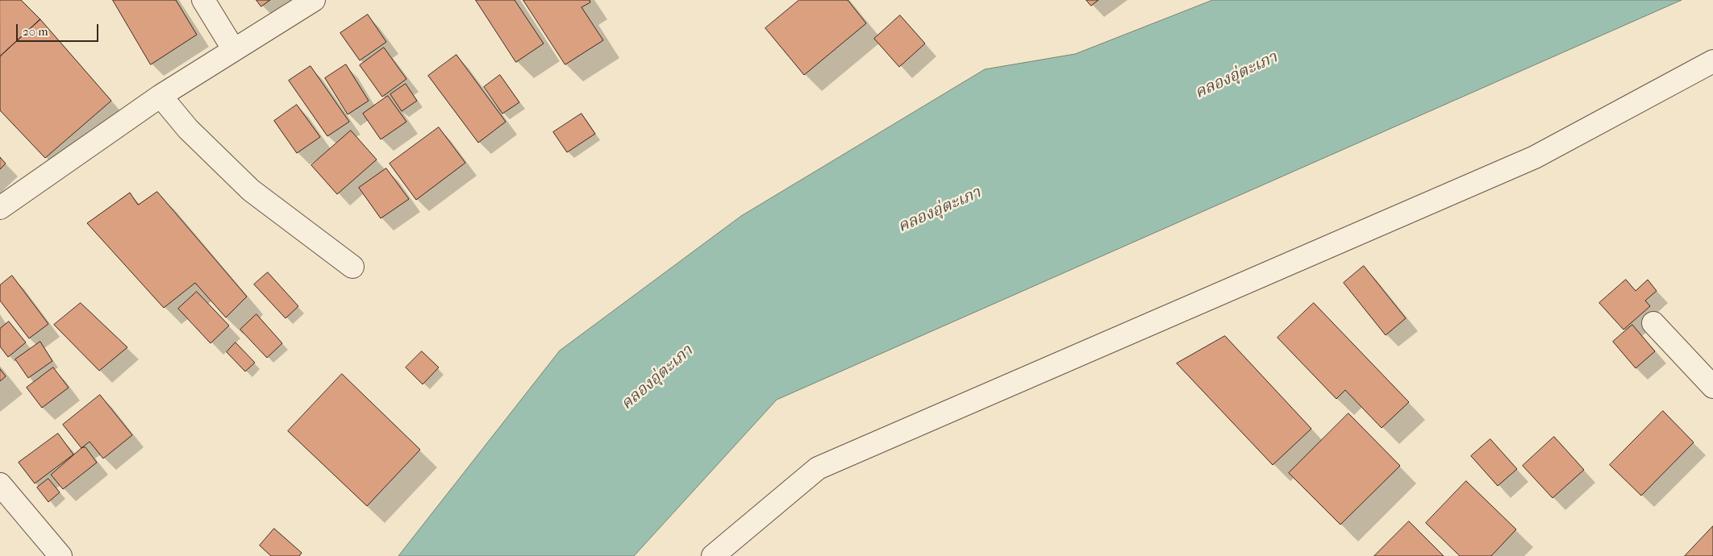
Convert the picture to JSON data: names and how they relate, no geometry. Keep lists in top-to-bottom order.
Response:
{
  "water": ["คลองอุ่ตะเภา"],
  "scale_bar": "20 m"
}
